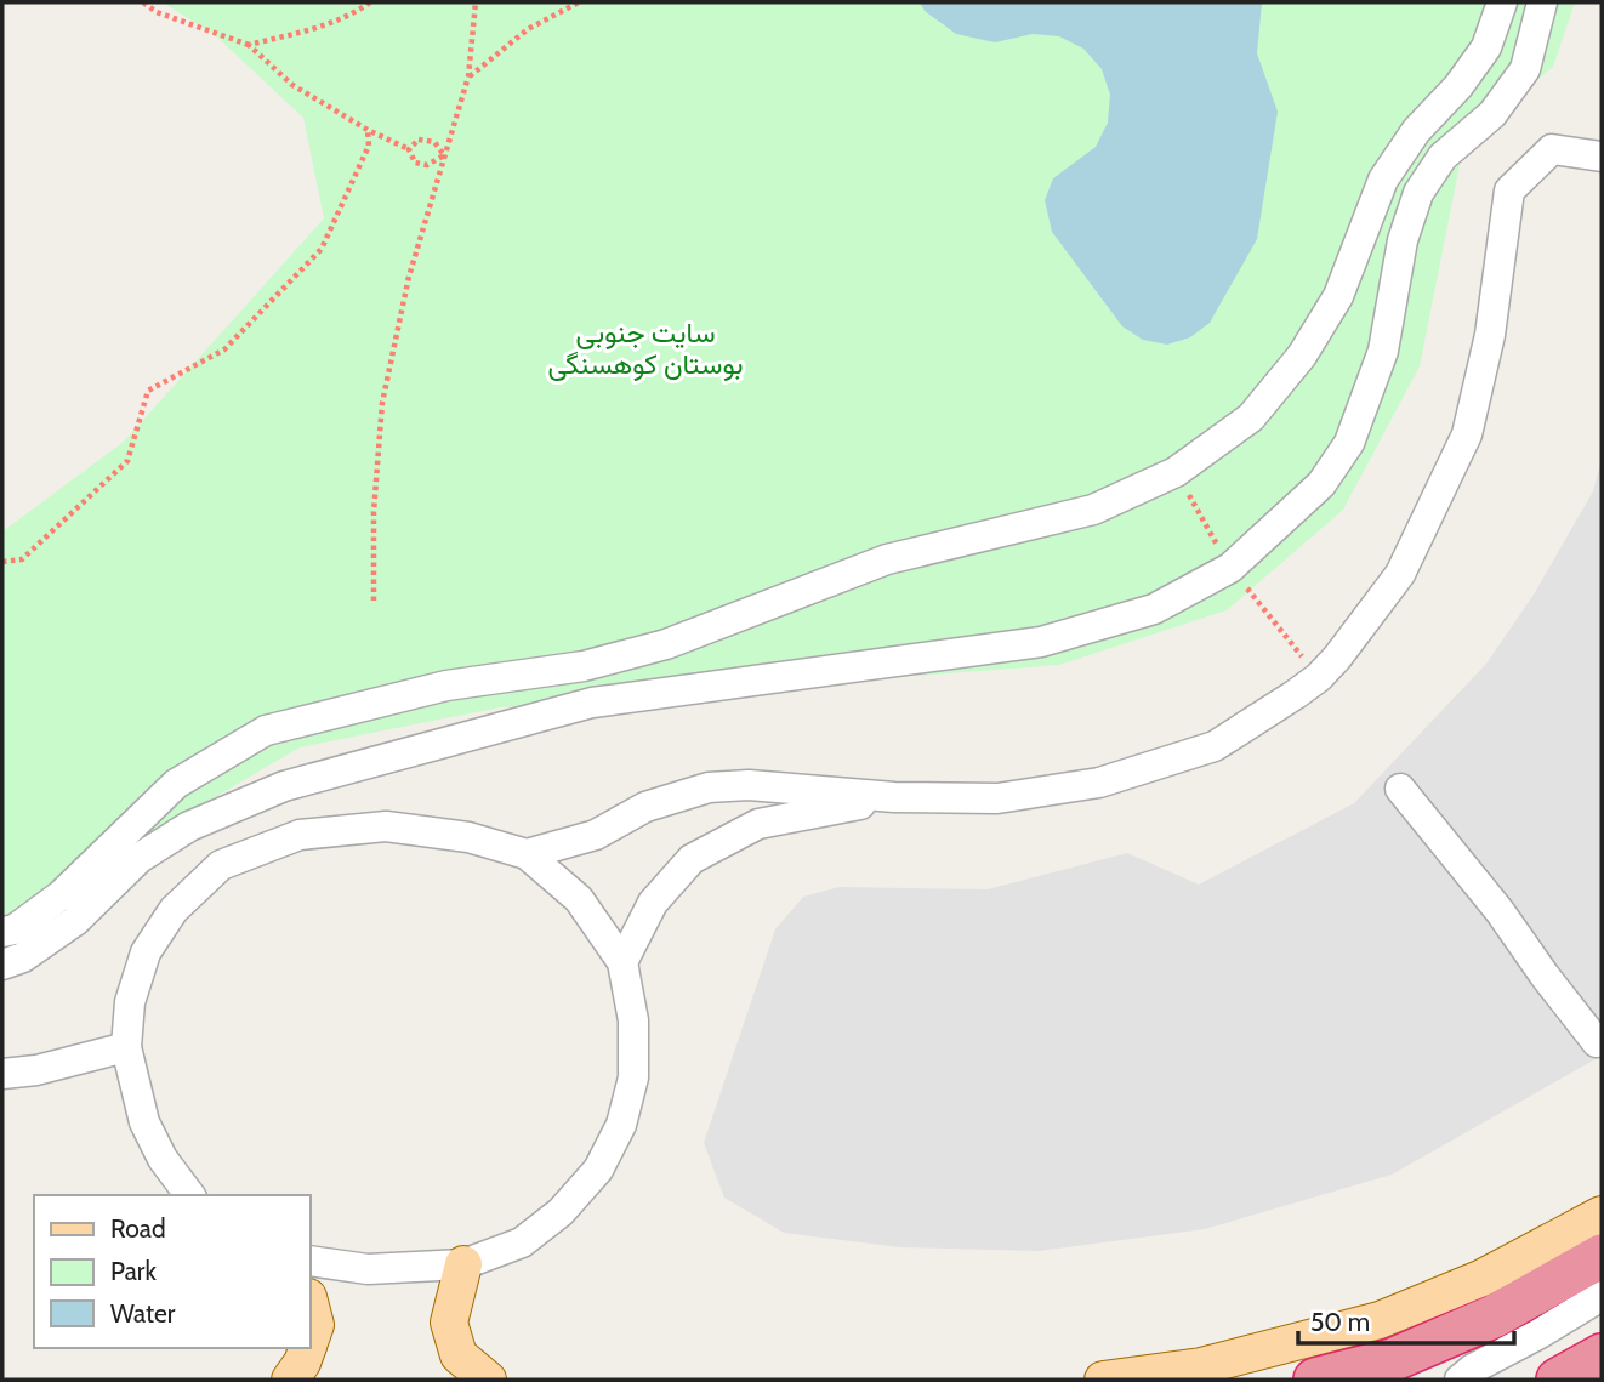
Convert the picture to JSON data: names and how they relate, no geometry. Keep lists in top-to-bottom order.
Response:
{
  "parks": ["سایت جنوبی بوستان کوهسنگی"],
  "legend": ["Road", "Park", "Water"],
  "scale_bar": "50 m"
}
